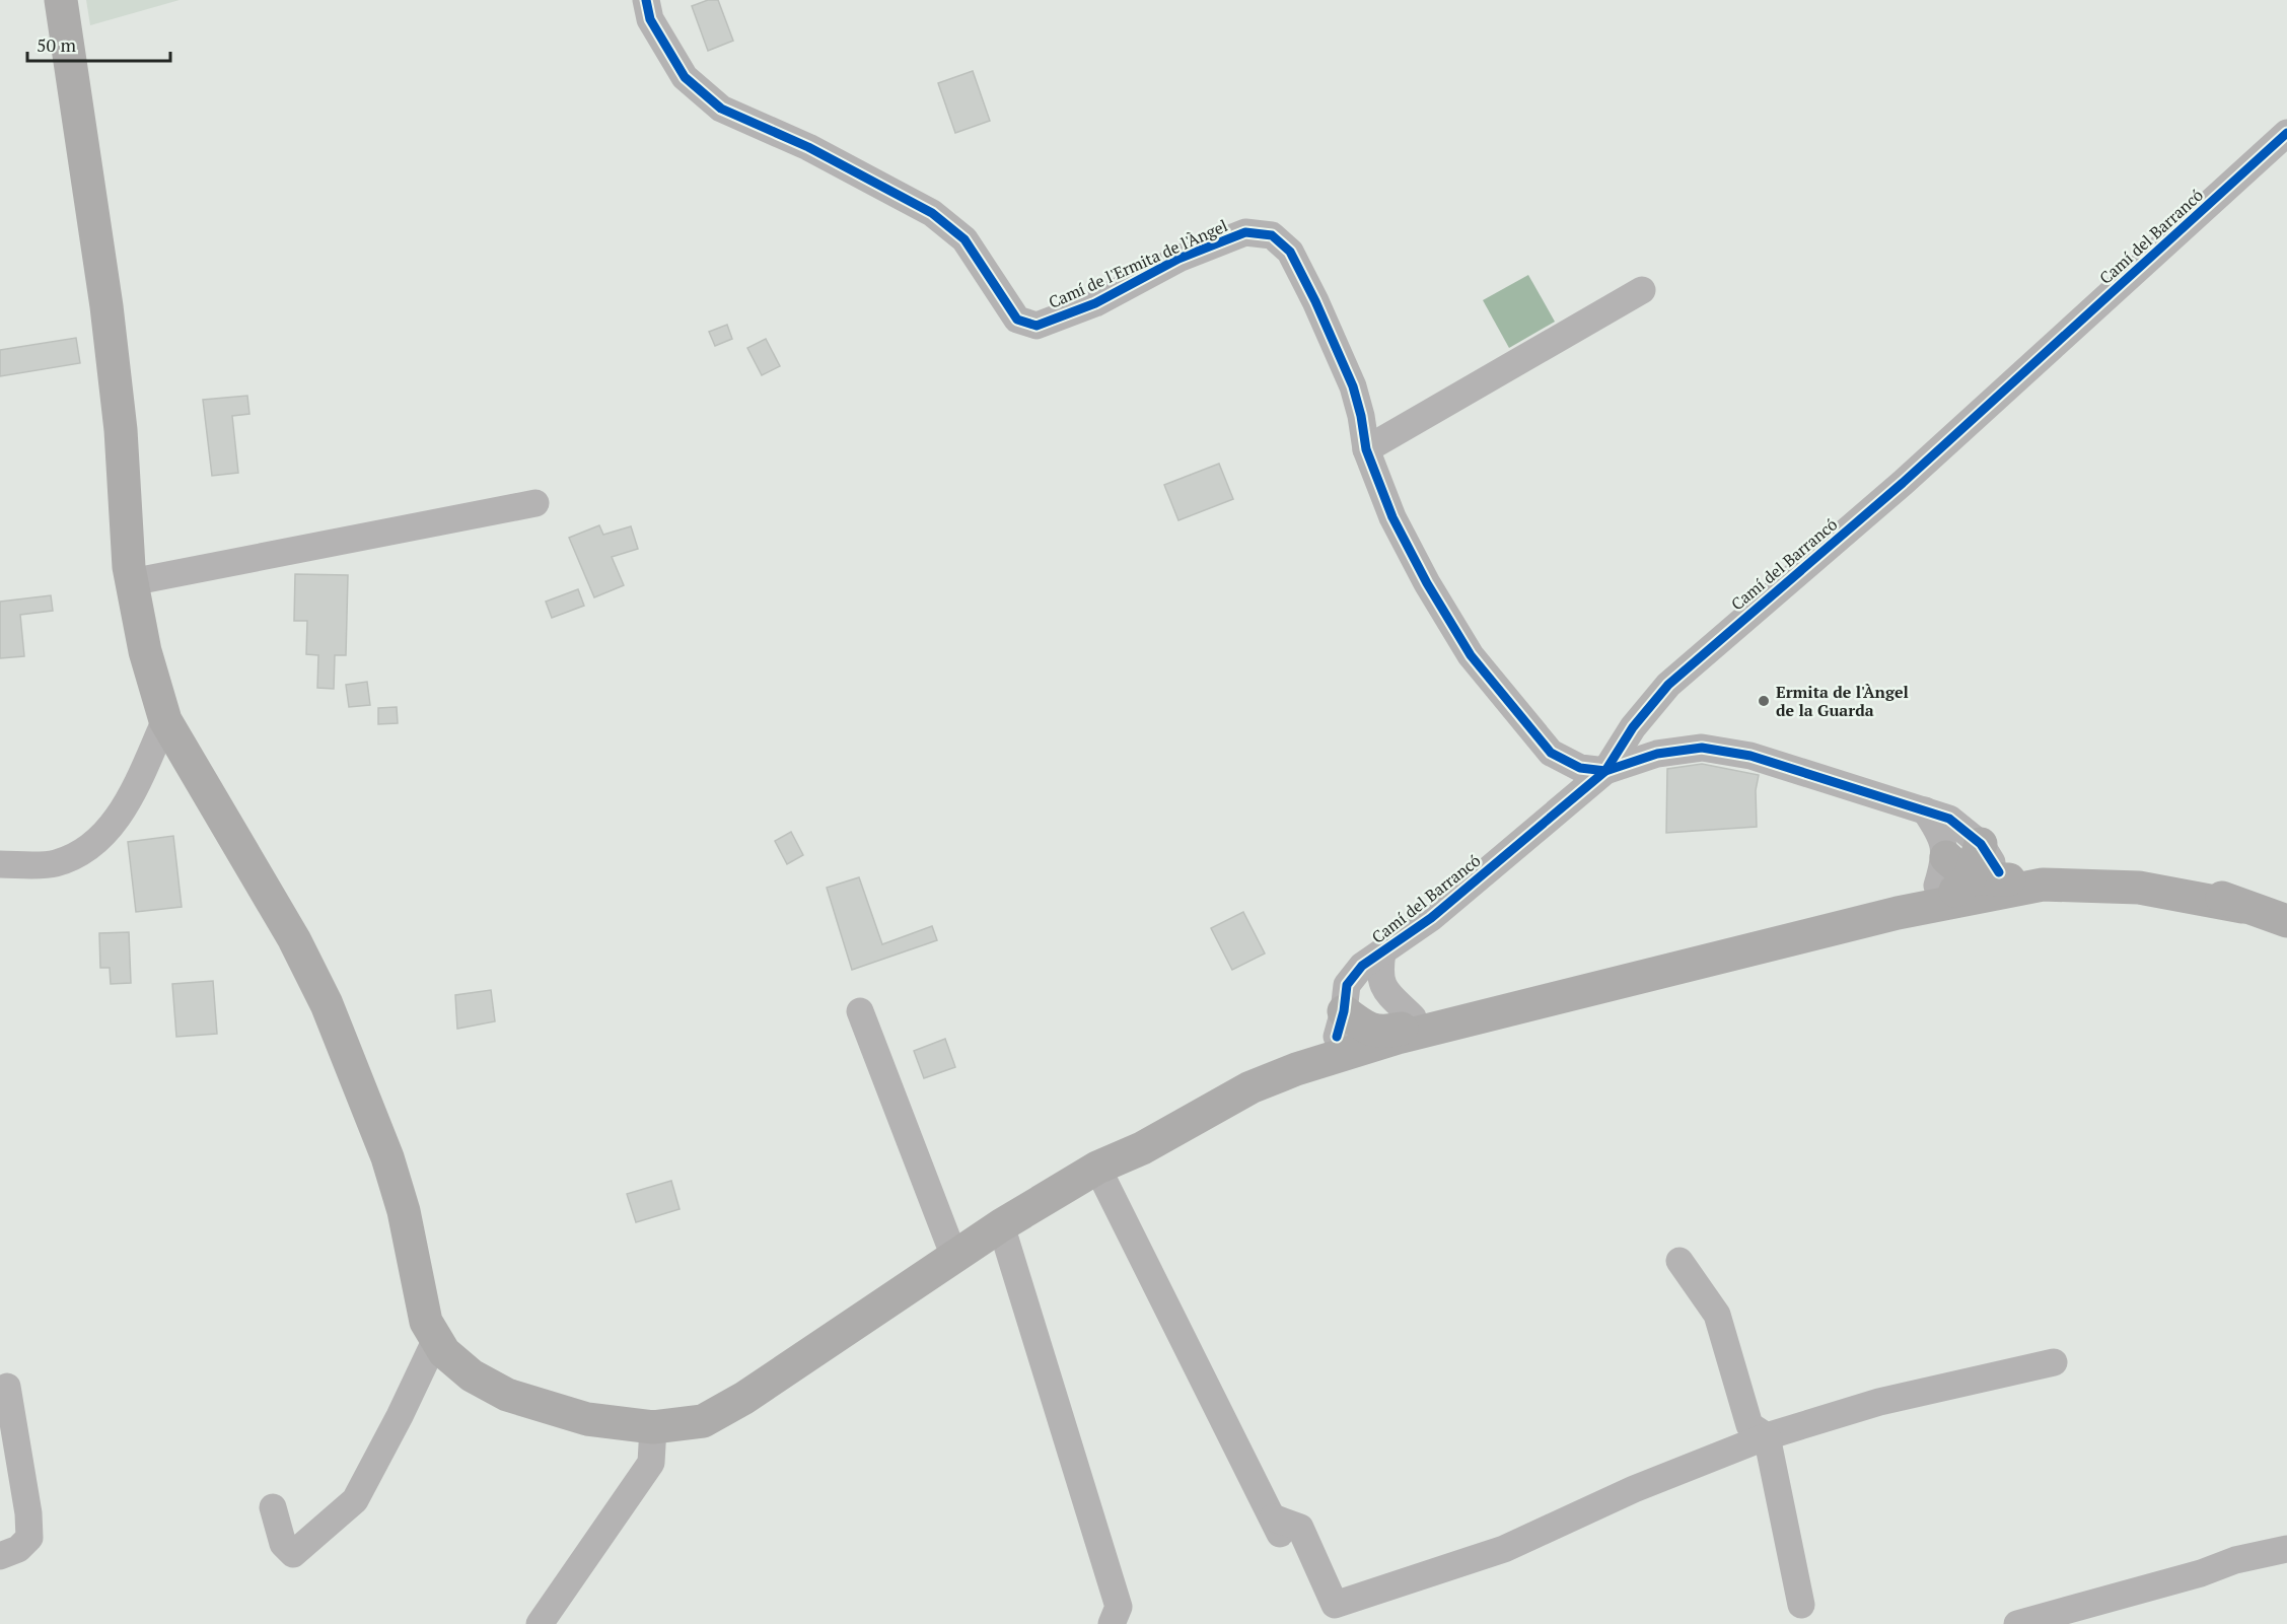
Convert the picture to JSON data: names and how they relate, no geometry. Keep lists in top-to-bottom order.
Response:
{
  "streets": {
    "street": ["Camí del Barrancó", "Camí de l'Ermita de l'Àngel"]
  },
  "crossings": [
    ["Camí del Barrancó", "Camí de l'Ermita de l'Àngel"]
  ],
  "places": ["Ermita de l'Àngel de la Guarda"],
  "scale_bar": "50 m"
}
